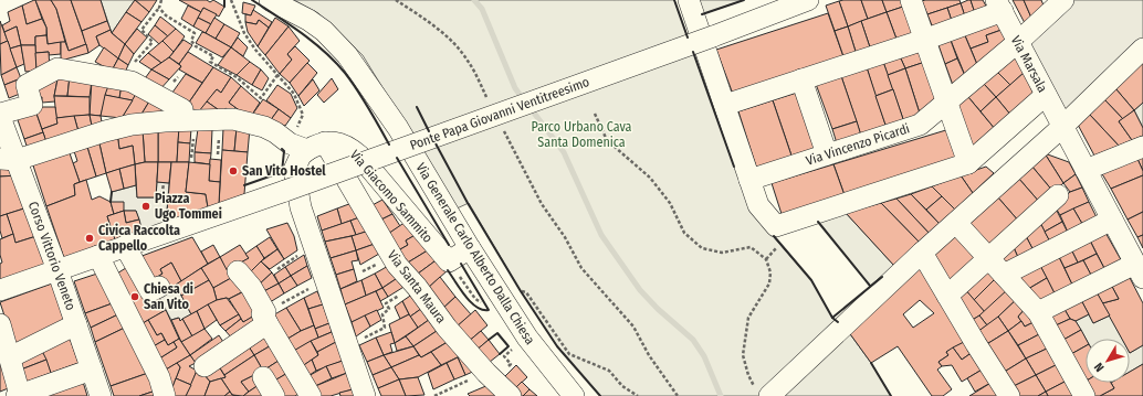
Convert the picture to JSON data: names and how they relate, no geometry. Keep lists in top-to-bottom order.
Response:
{
  "streets": {
    "street": [
      "Via Marsala",
      "Ponte Papa Giovanni Ventitreesimo",
      "Via Vincenzo Picardi",
      "Via Giacomo Sammito",
      "Via Generale Carlo Alberto Dalla Chiesa",
      "Corso Vittorio Veneto",
      "Via Santa Maura"
    ]
  },
  "crossings": [
    ["Via Marsala", "Via Vincenzo Picardi"],
    ["Ponte Papa Giovanni Ventitreesimo", "Corso Vittorio Veneto"],
    ["Via Giacomo Sammito", "Corso Vittorio Veneto"],
    ["Via Giacomo Sammito", "Via Santa Maura"]
  ],
  "parks": ["Parco Urbano Cava Santa Domenica"],
  "places": [
    "San Vito Hostel",
    "Piazza Ugo Tommei",
    "Civica Raccolta Cappello",
    "Chiesa di San Vito"
  ],
  "north": "bottom left"
}
